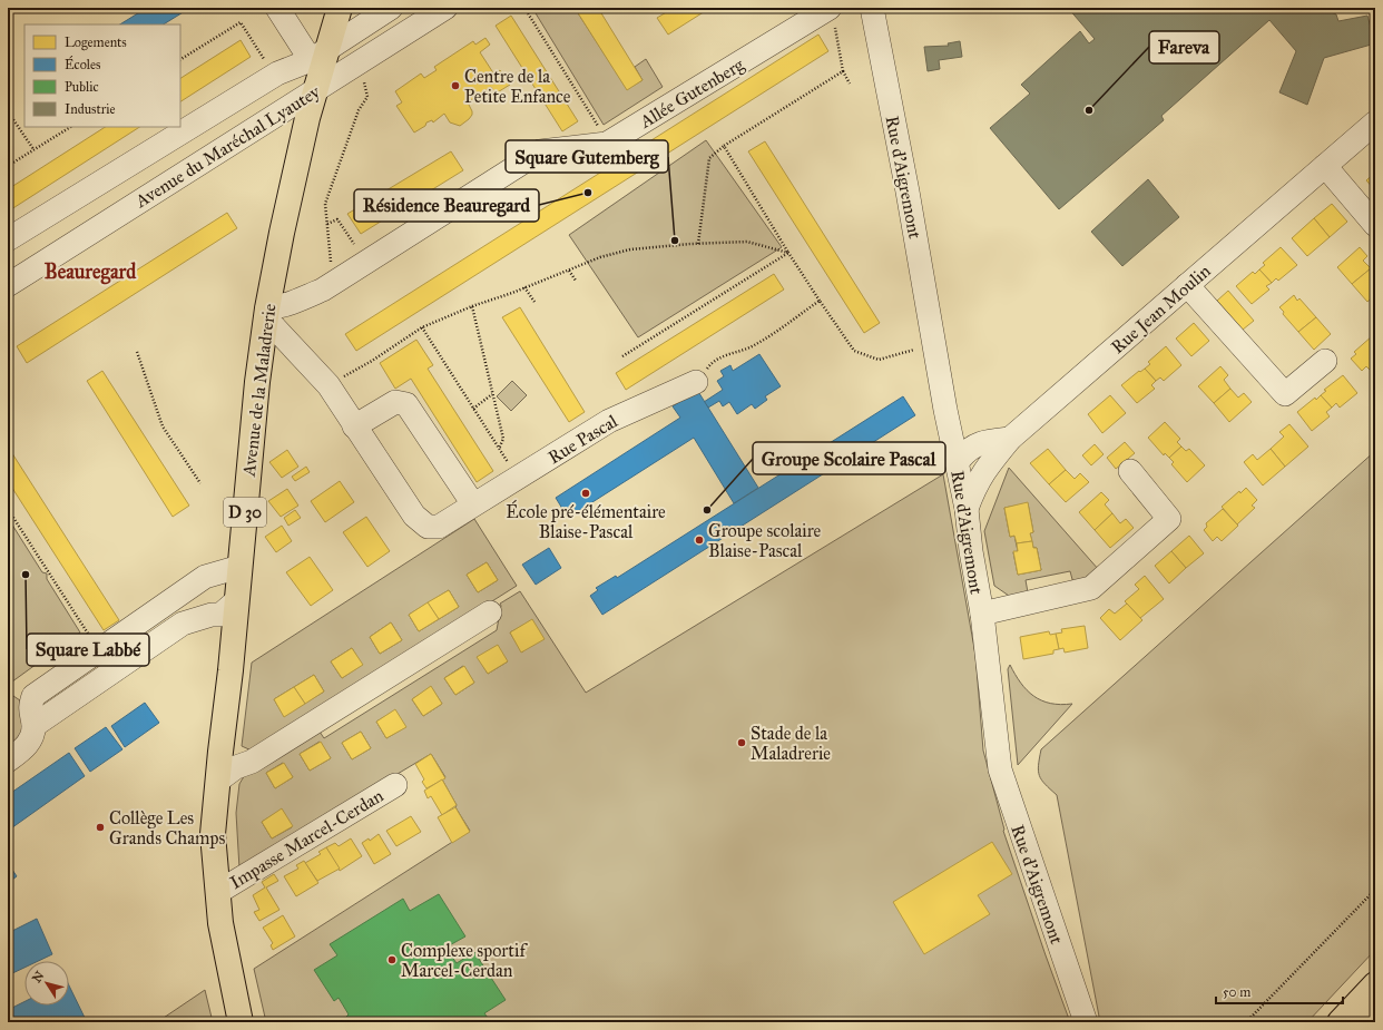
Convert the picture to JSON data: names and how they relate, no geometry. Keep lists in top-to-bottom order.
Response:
{
  "streets": {
    "main road": ["Avenue de la Maladrerie", "D 30"],
    "street": [
      "Allée Gutenberg",
      "Avenue du Maréchal Lyautey",
      "Rue d'Aigremont",
      "Rue Jean Moulin",
      "Rue Pascal",
      "Impasse Marcel-Cerdan"
    ]
  },
  "crossings": [
    ["Allée Gutenberg", "Avenue de la Maladrerie"],
    ["Allée Gutenberg", "Rue Pascal"],
    ["Avenue du Maréchal Lyautey", "Avenue de la Maladrerie"],
    ["Rue d'Aigremont", "Rue Jean Moulin"],
    ["Avenue de la Maladrerie", "Rue Pascal"],
    ["Avenue de la Maladrerie", "Impasse Marcel-Cerdan"]
  ],
  "districts": ["Beauregard"],
  "places": [
    "Centre de la Petite Enfance",
    "Fareva",
    "Résidence Beauregard",
    "Square Gutemberg",
    "École pré-élémentaire Blaise-Pascal",
    "Groupe Scolaire Pascal",
    "Groupe scolaire Blaise-Pascal",
    "Square Labbé",
    "Stade de la Maladrerie",
    "Collège Les Grands Champs",
    "Complexe sportif Marcel-Cerdan"
  ],
  "legend": [
    "Logements",
    "Écoles",
    "Public",
    "Industrie"
  ],
  "scale_bar": "50 m",
  "north": "top left"
}
